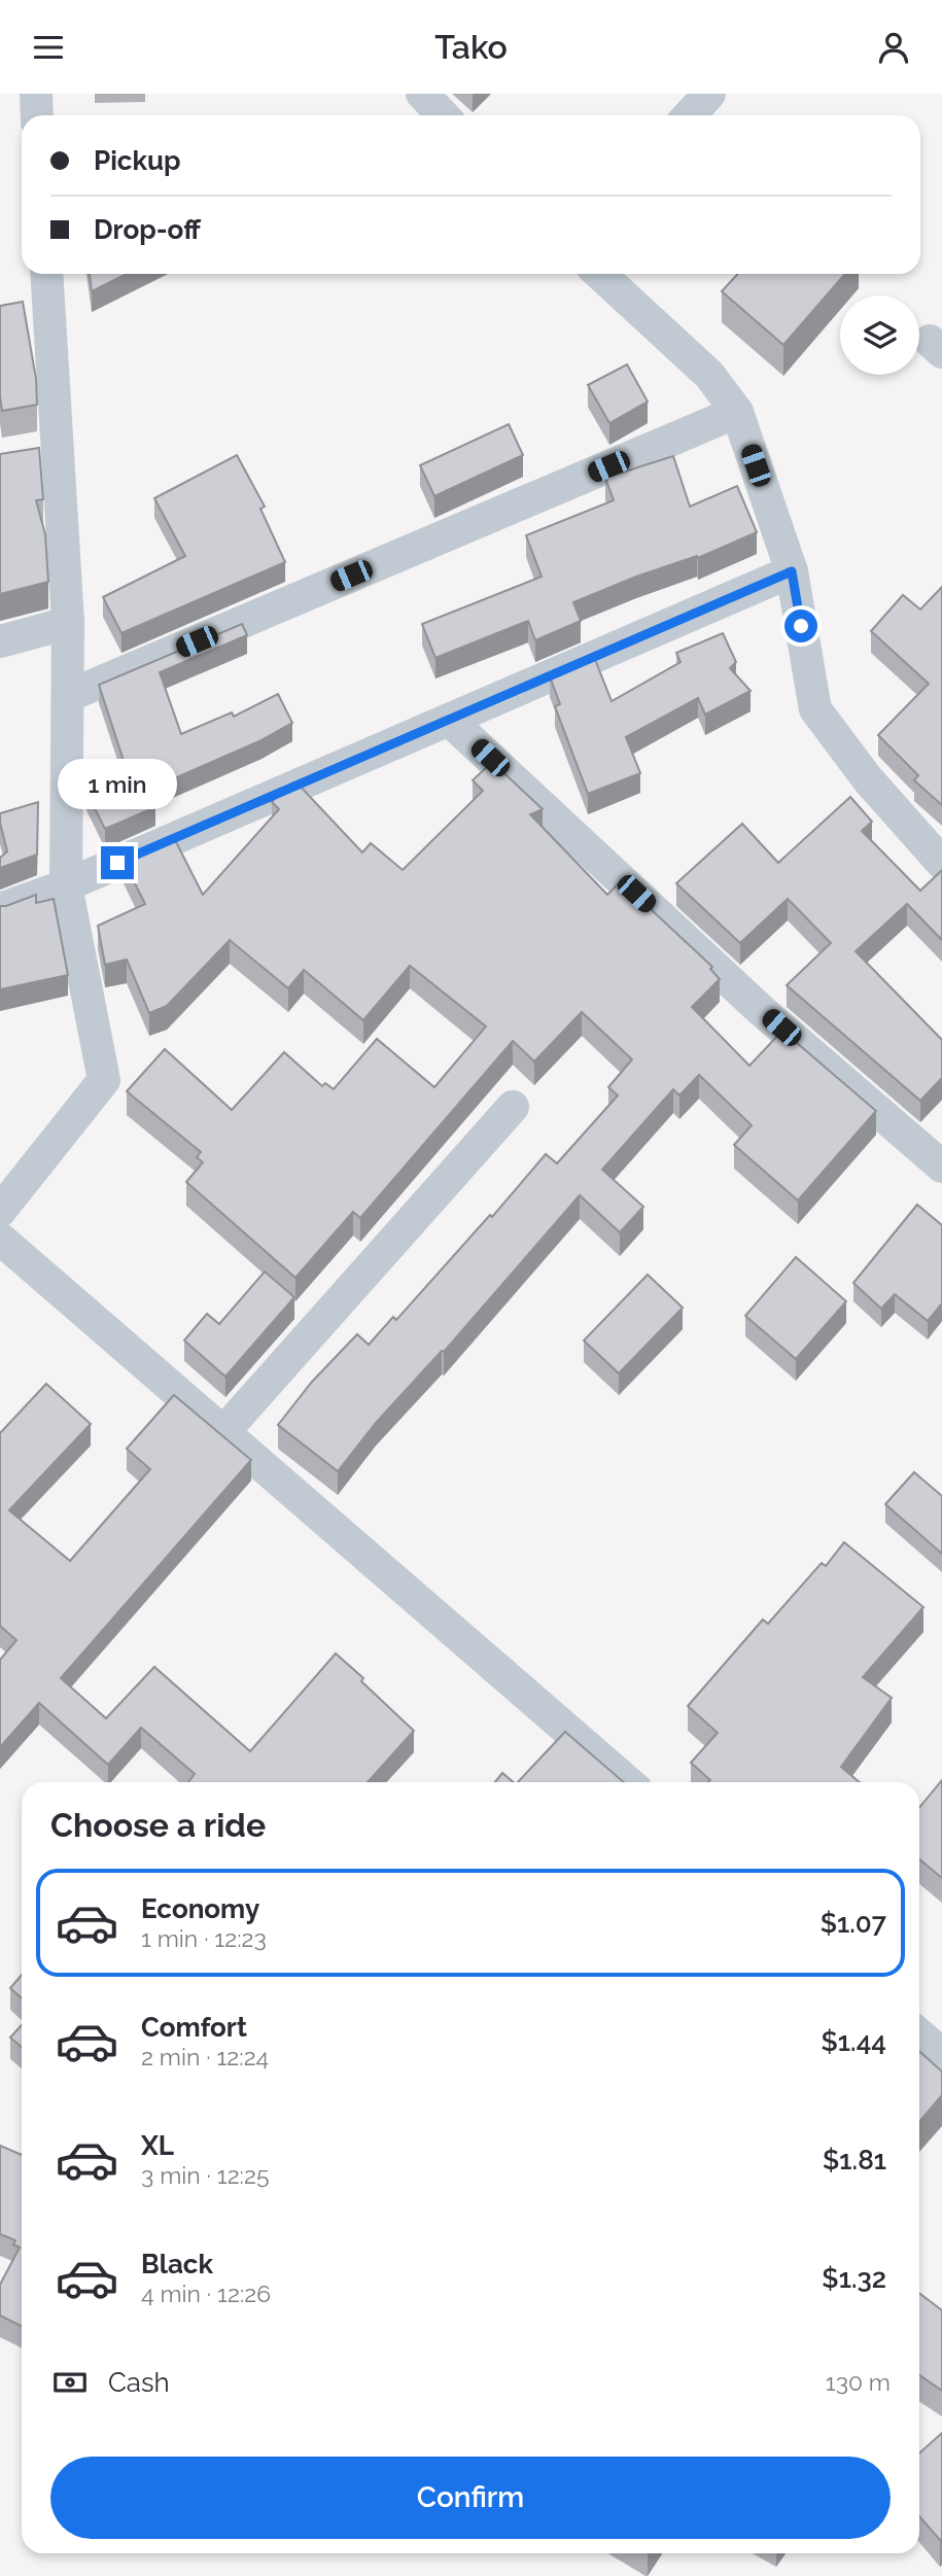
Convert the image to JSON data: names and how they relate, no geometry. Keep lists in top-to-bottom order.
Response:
{
  "page": {
    "header": "Tako",
    "banner": ["Pickup", "Drop-off"],
    "bubble": "1 min",
    "heading": "Choose a ride",
    "list": [
      {
        "name": "Economy",
        "note": "1 min · 12:23",
        "value": "$1.07"
      },
      {
        "name": "Comfort",
        "note": "2 min · 12:24",
        "value": "$1.44"
      },
      {
        "name": "XL",
        "note": "3 min · 12:25",
        "value": "$1.81"
      },
      {
        "name": "Black",
        "note": "4 min · 12:26",
        "value": "$1.32"
      }
    ],
    "pay": ["Cash", "130 m"],
    "buttons": "Confirm"
  }
}
